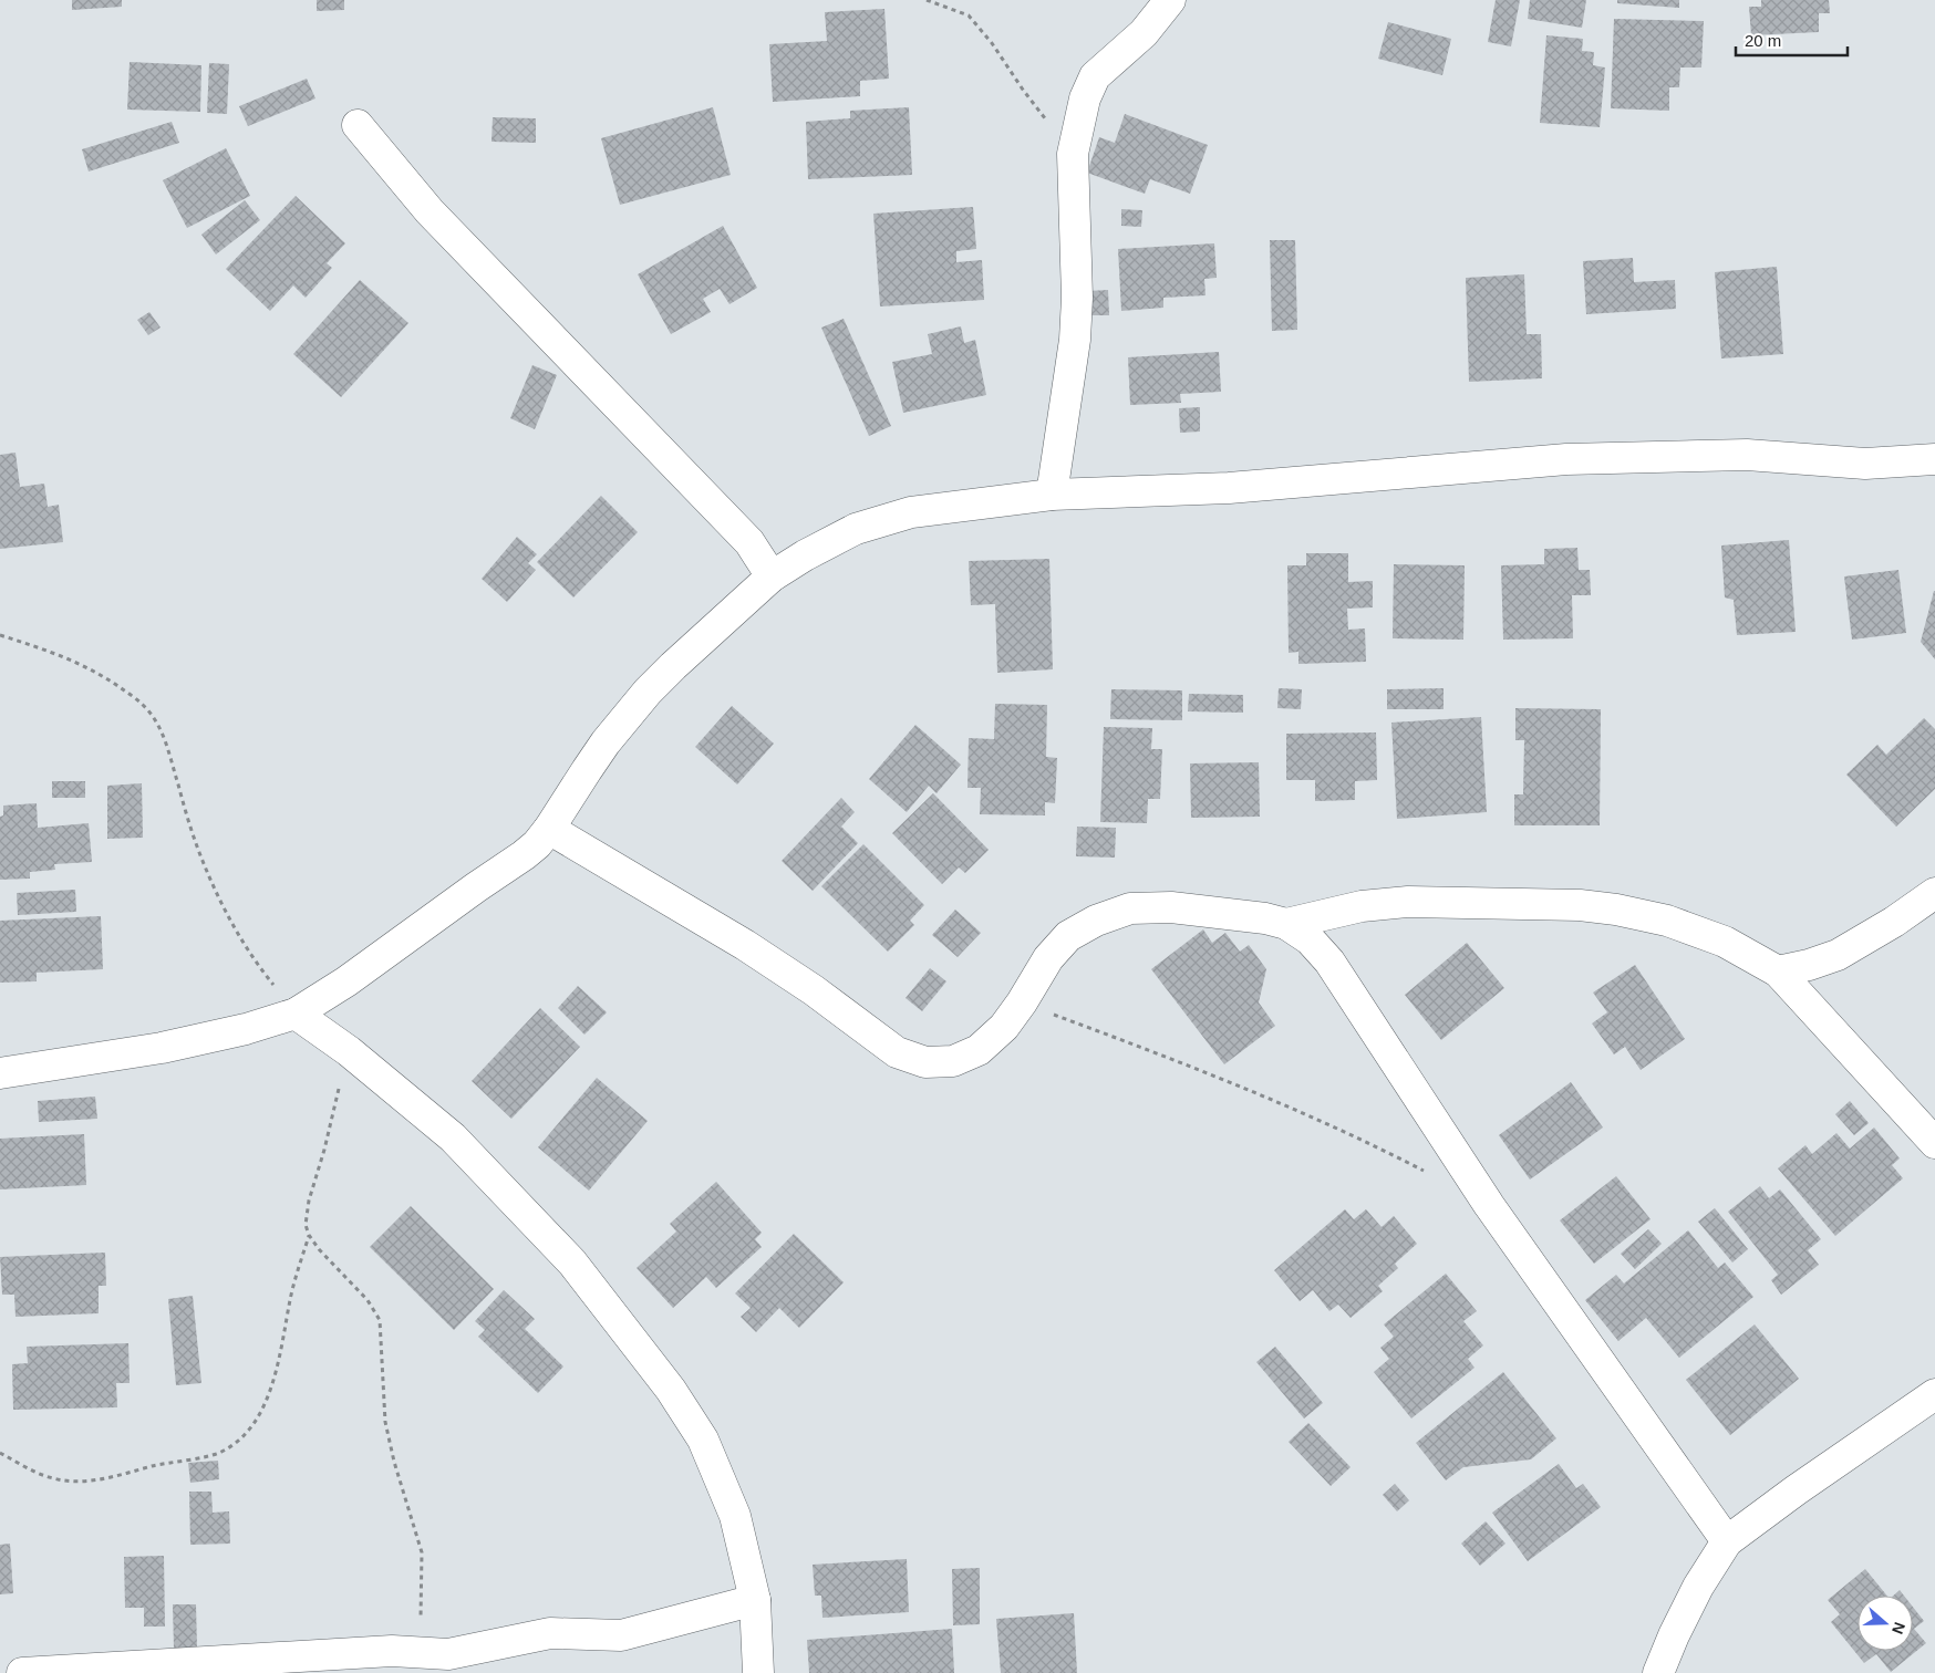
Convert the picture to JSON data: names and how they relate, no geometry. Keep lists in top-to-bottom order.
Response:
{
  "scale_bar": "20 m",
  "north": "right"
}
